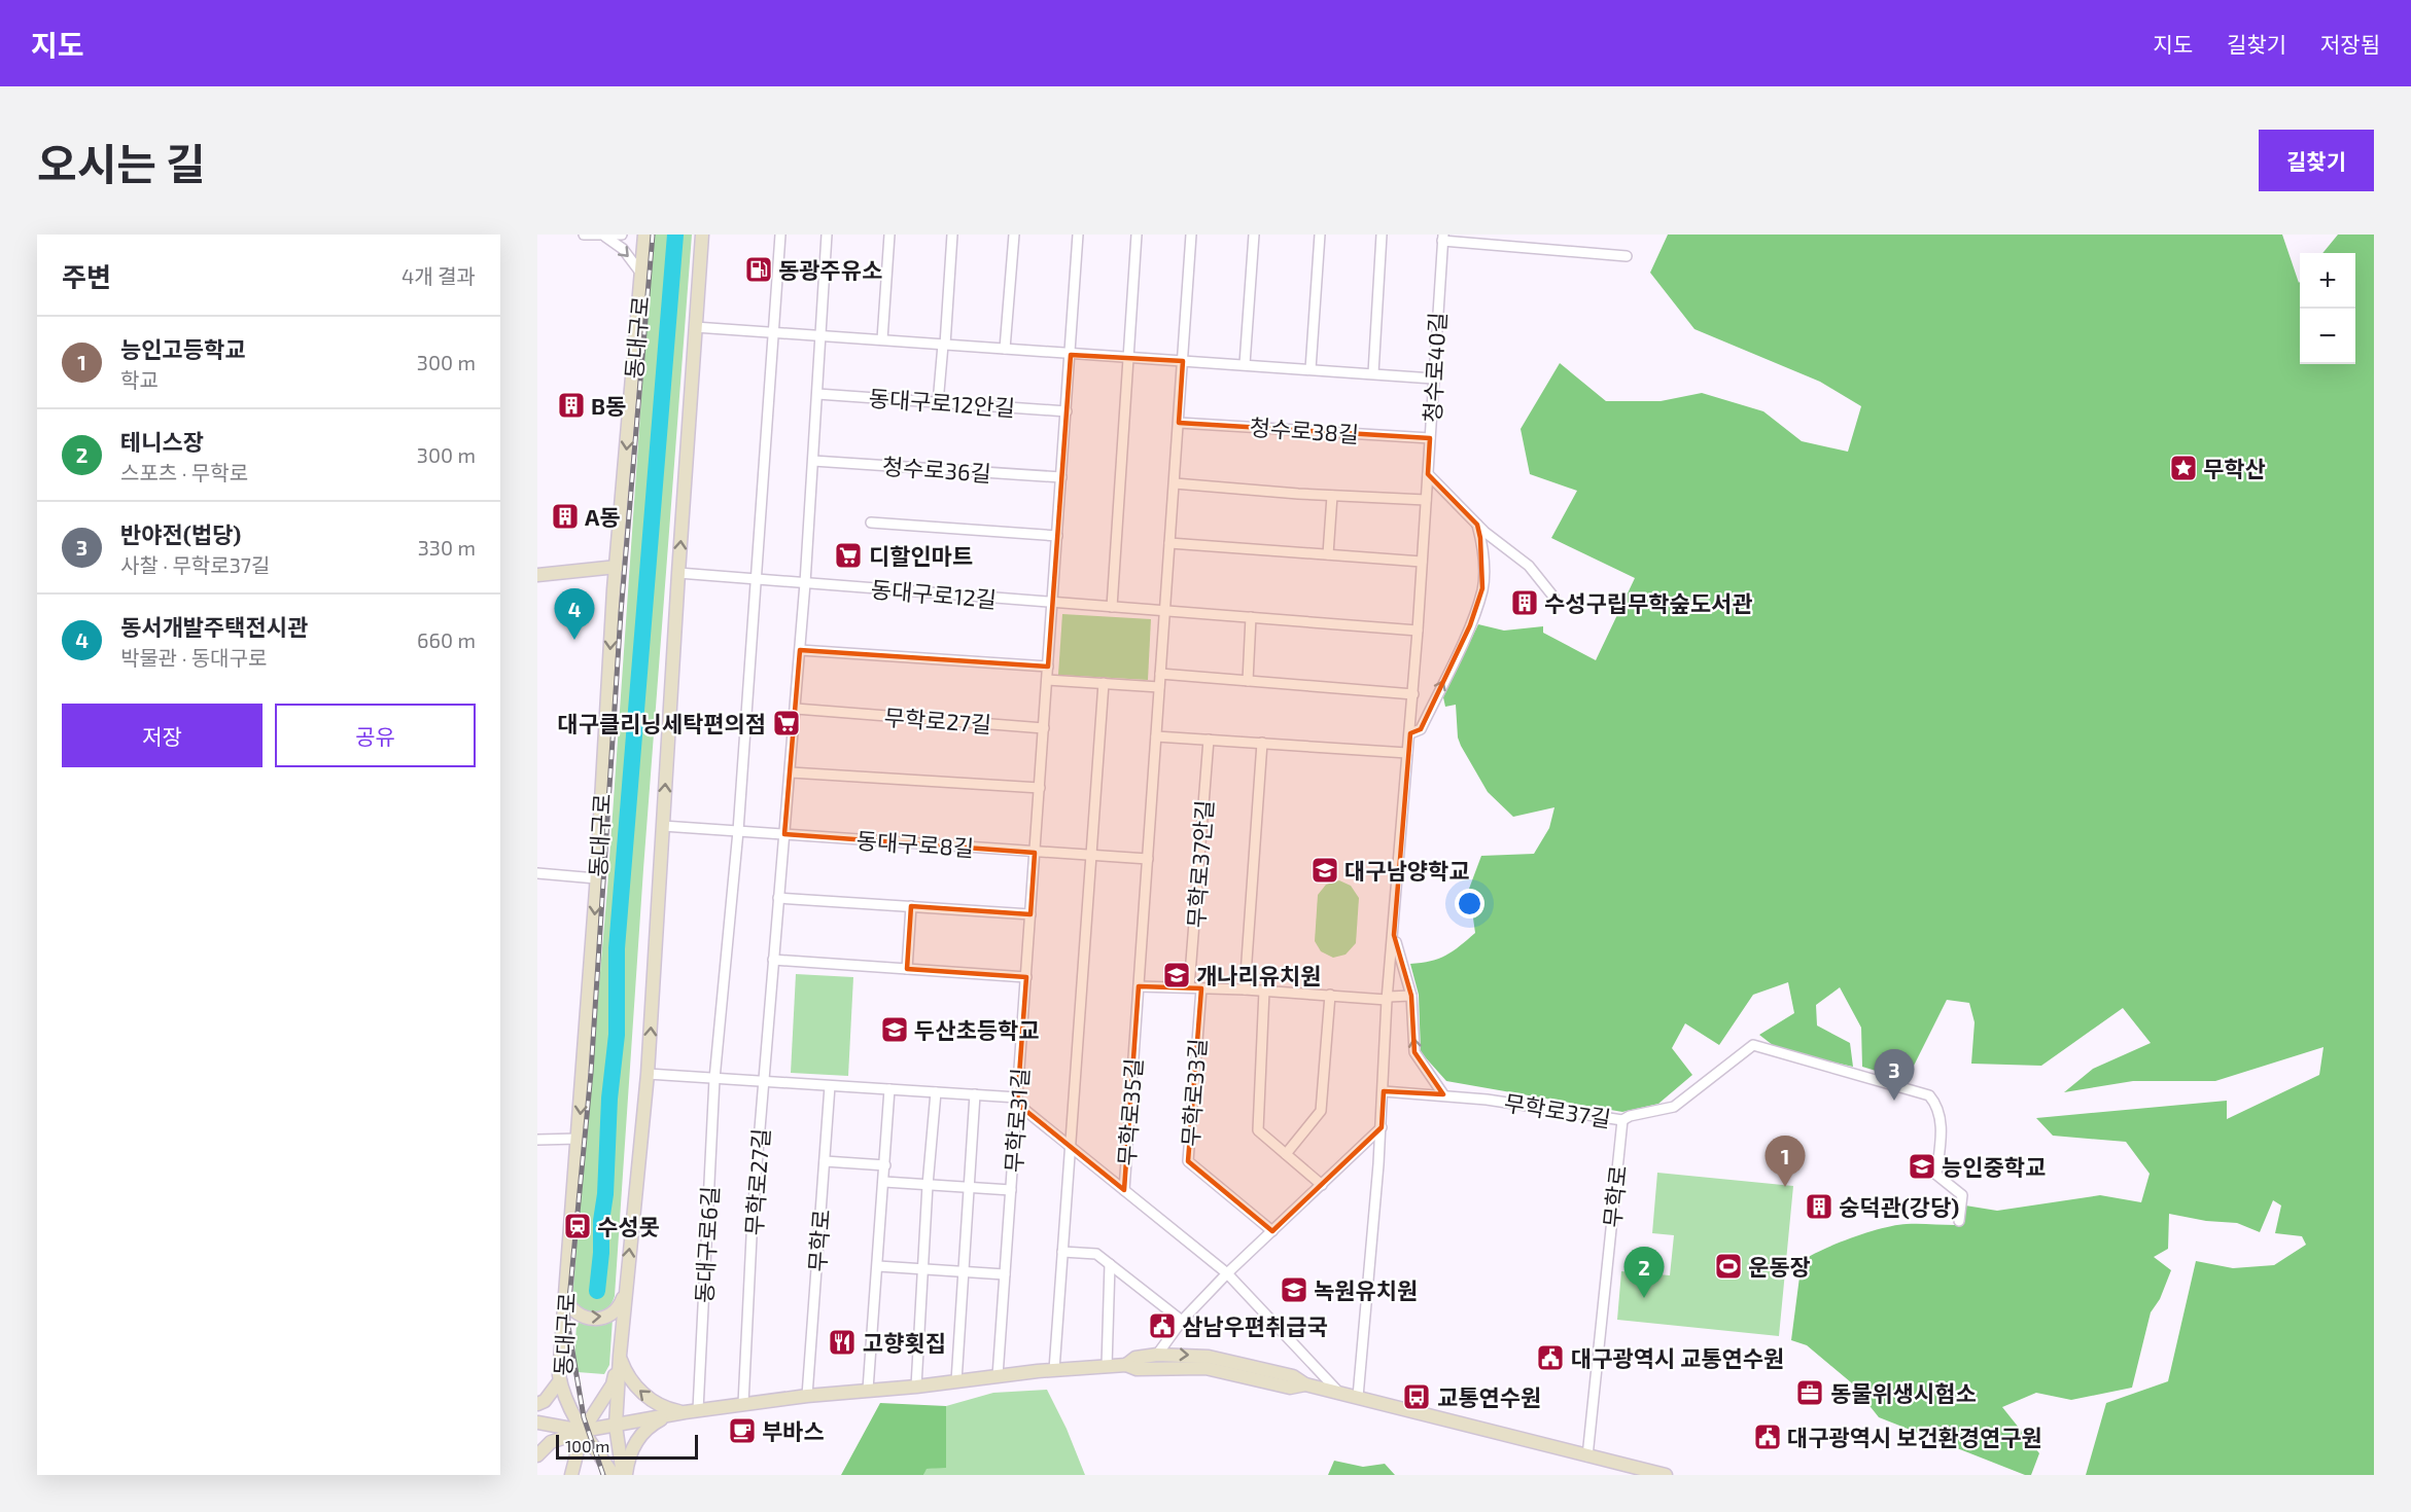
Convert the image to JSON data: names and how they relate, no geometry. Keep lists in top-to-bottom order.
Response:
{
  "streets": {
    "main road": ["동대구로"],
    "street": [
      "청수로40길",
      "동대구로12안길",
      "청수로38길",
      "청수로36길",
      "동대구로12길",
      "무학로27길",
      "동대구로8길",
      "무학로37안길",
      "무학로33길",
      "무학로37길",
      "무학로35길",
      "무학로31길",
      "무학로",
      "동대구로6길"
    ]
  },
  "crossings": [
    ["청수로40길", "청수로38길"],
    ["청수로40길", "동대구로12길"],
    ["동대구로12길", "무학로27길"],
    ["동대구로12길", "무학로35길"],
    ["동대구로12길", "무학로31길"],
    ["무학로27길", "동대구로8길"],
    ["무학로27길", "무학로31길"],
    ["동대구로8길", "무학로35길"],
    ["동대구로8길", "무학로31길"],
    ["동대구로8길", "동대구로6길"],
    ["무학로37길", "무학로"]
  ],
  "places": {
    "fuel station": ["동광주유소"],
    "building": [
      "B동",
      "A동",
      "수성구립무학숲도서관",
      "숭덕관(강당)"
    ],
    "place": ["무학산"],
    "supermarket": ["디할인마트", "대구클리닝세탁편의점"],
    "school or university": [
      "대구남양학교",
      "개나리유치원",
      "두산초등학교",
      "능인중학교",
      "녹원유치원"
    ],
    "station": ["수성못"],
    "sports": ["운동장"],
    "public building": ["삼남우편취급국", "대구광역시 교통연수원", "대구광역시 보건환경연구원"],
    "restaurant": ["고향횟집"],
    "office": ["동물위생시험소"],
    "bus stop": ["교통연수원"],
    "cafe": ["부바스"]
  },
  "scale_bar": "100 m",
  "page": {
    "header": "지도",
    "nav": ["지도", "길찾기", "저장됨"],
    "title": "오시는 길",
    "buttons": [
      "길찾기",
      ["저장", "공유"]
    ],
    "heading": ["주변", "4개 결과"],
    "map_buttons": ["+", "−"],
    "list": [
      {
        "mark": "1",
        "name": "능인고등학교",
        "note": "학교",
        "value": "300 m"
      },
      {
        "mark": "2",
        "name": "테니스장",
        "note": "스포츠 · 무학로",
        "value": "300 m"
      },
      {
        "mark": "3",
        "name": "반야전(법당)",
        "note": "사찰 · 무학로37길",
        "value": "330 m"
      },
      {
        "mark": "4",
        "name": "동서개발주택전시관",
        "note": "박물관 · 동대구로",
        "value": "660 m"
      }
    ],
    "pins": [
      "4",
      "3",
      "1",
      "2"
    ],
    "scale": "100 m"
  }
}
